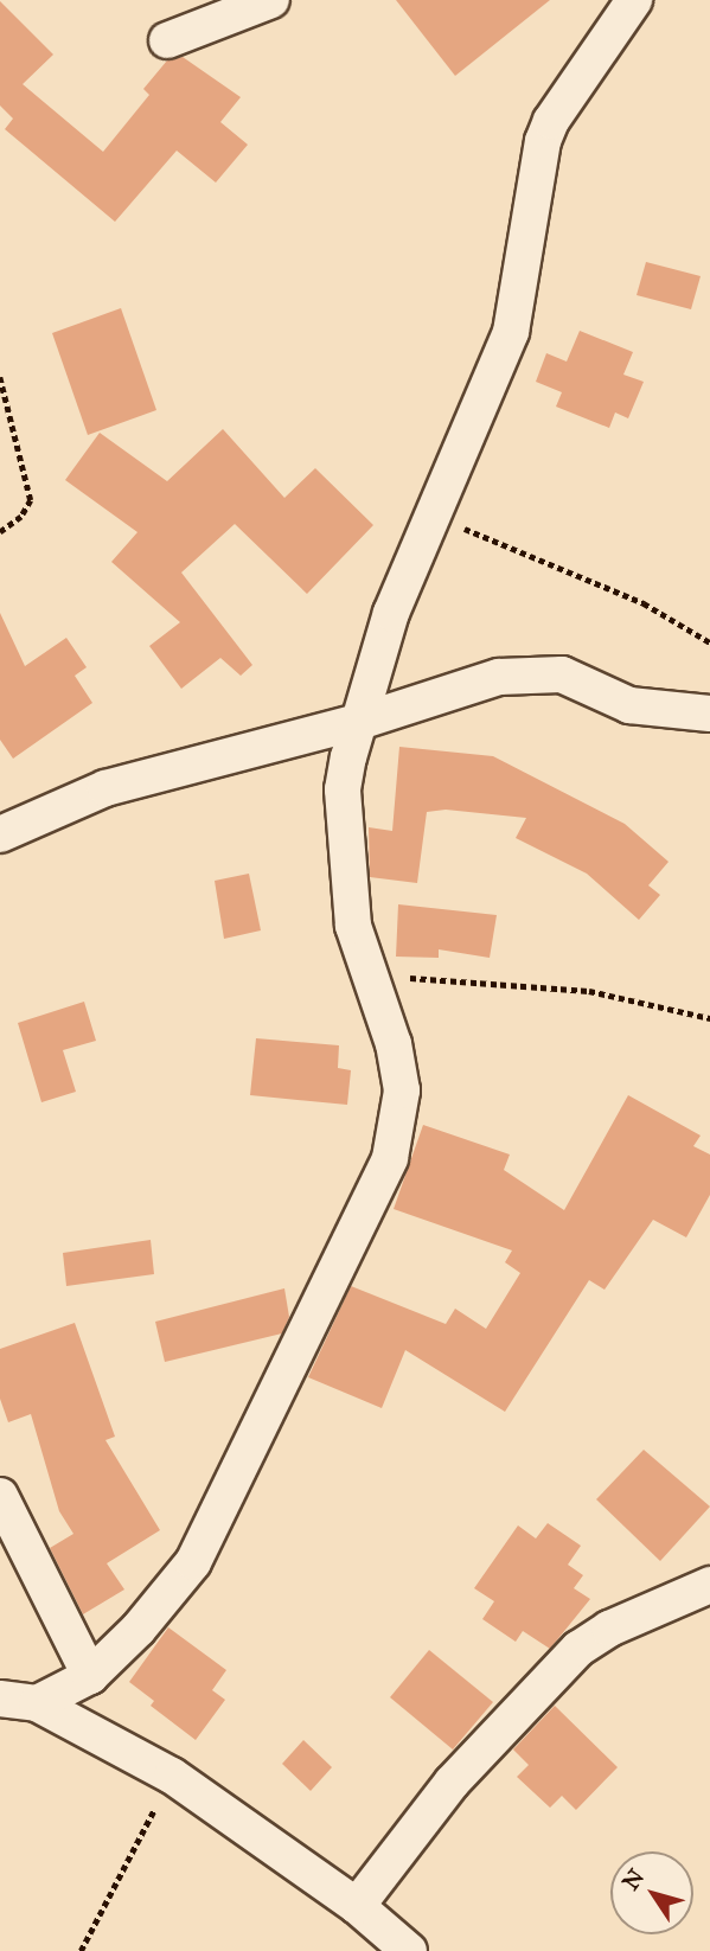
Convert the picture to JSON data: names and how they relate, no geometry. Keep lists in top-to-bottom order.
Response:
{
  "north": "top left"
}
